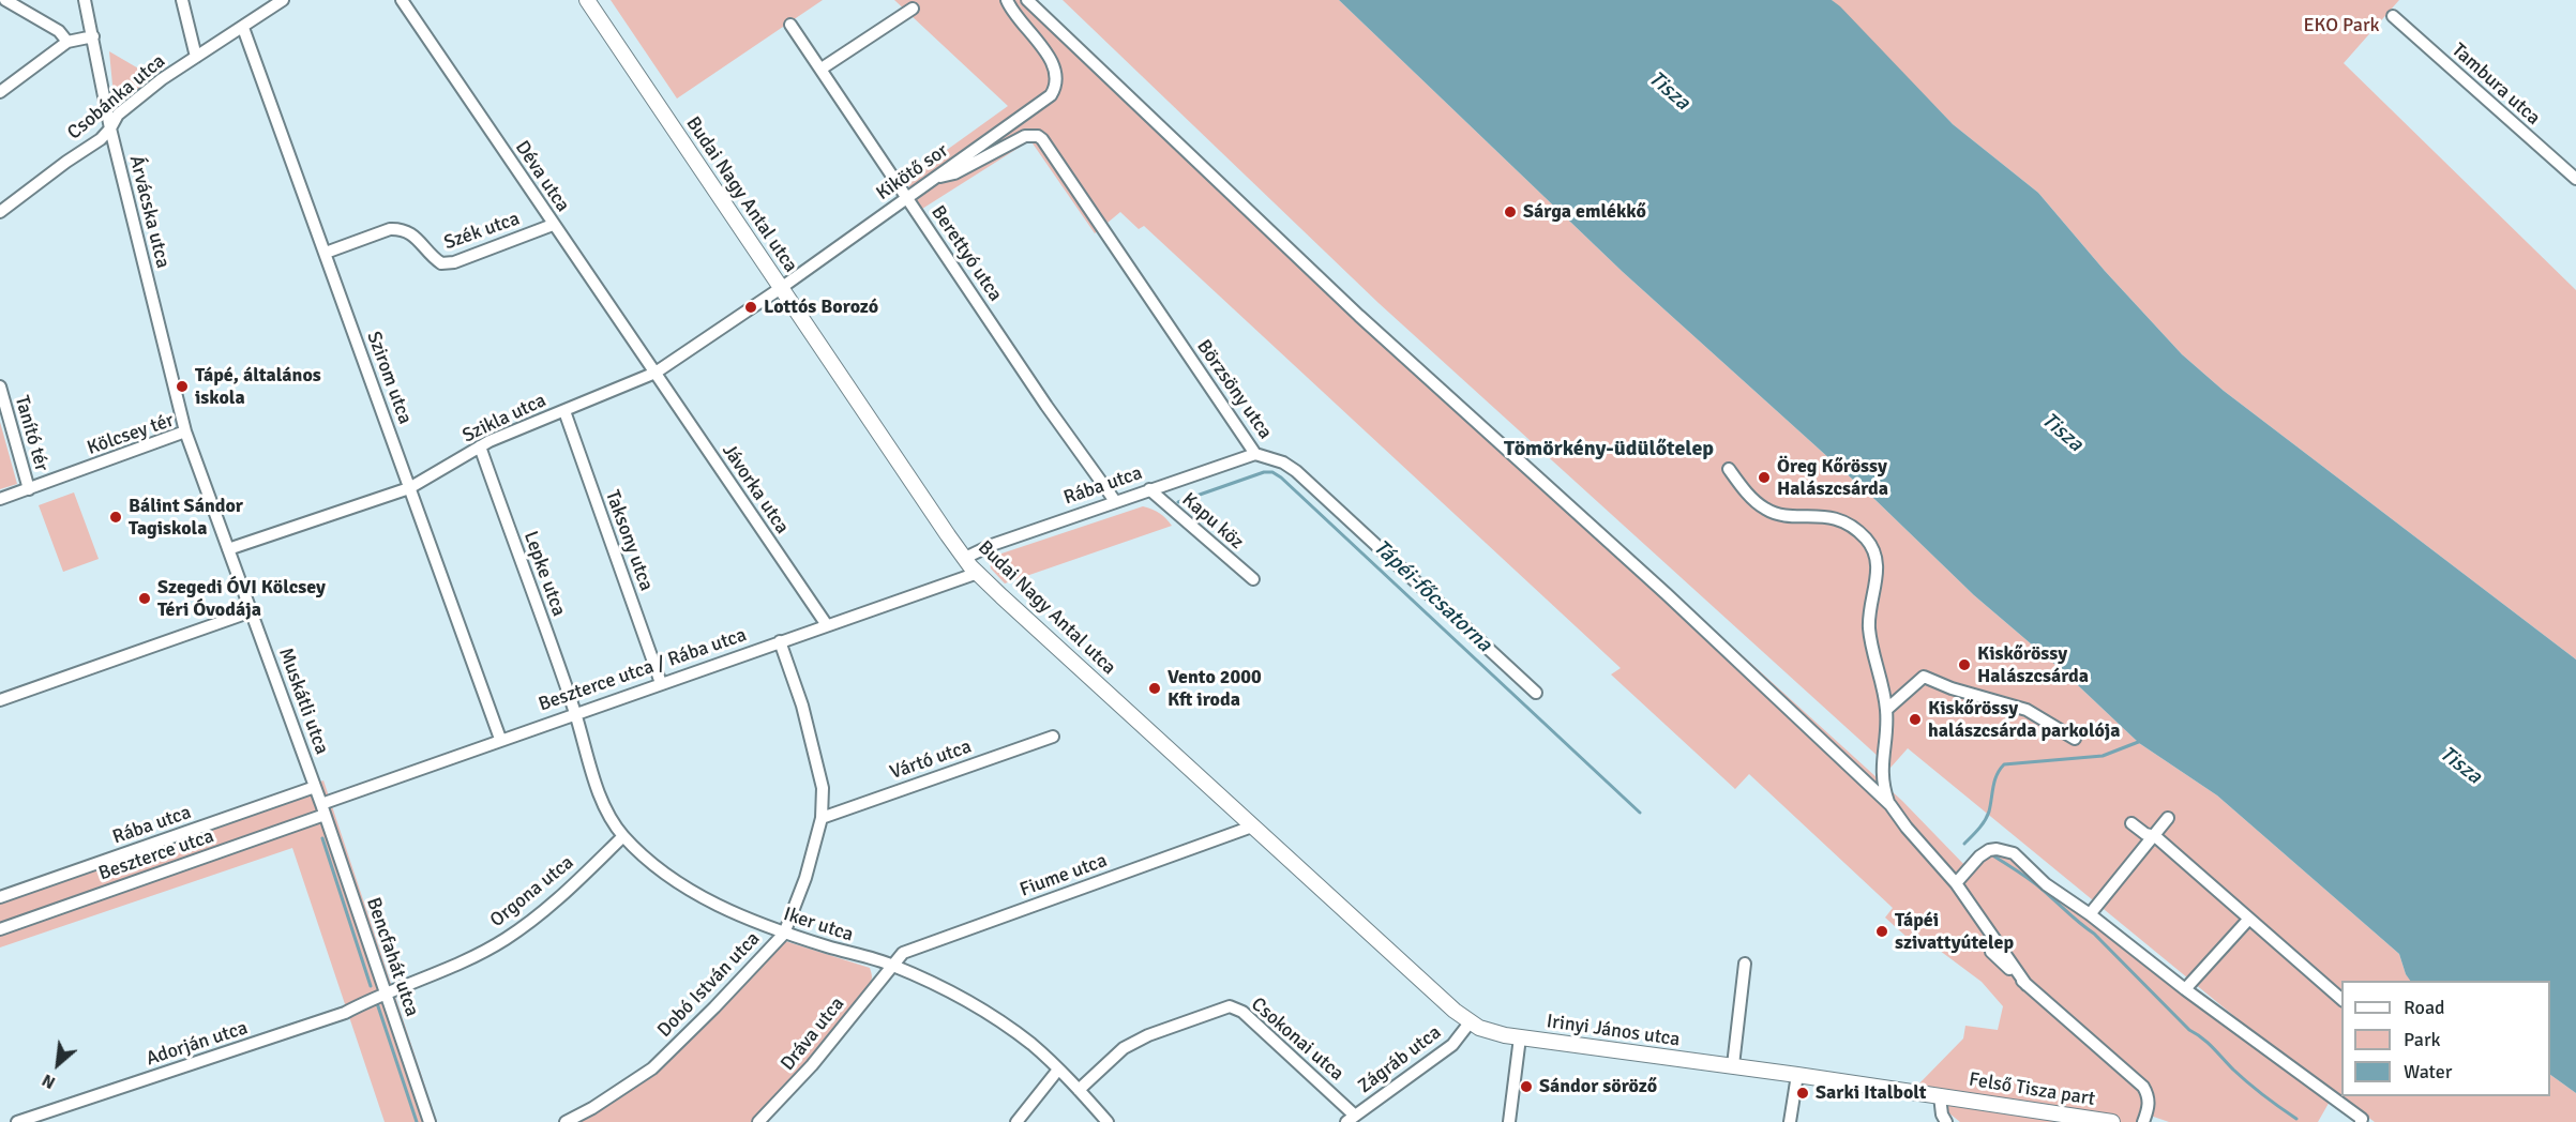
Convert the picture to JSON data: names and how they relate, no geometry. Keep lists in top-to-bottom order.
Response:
{
  "streets": {
    "main road": ["Budai Nagy Antal utca", "Irinyi János utca", "Felső Tisza part"],
    "street": [
      "Tambura utca",
      "Csobánka utca",
      "Kikötő sor",
      "Déva utca",
      "Árvácska utca",
      "Szék utca",
      "Berettyó utca",
      "Szirom utca",
      "Börzsöny utca",
      "Szikla utca",
      "Tanító tér",
      "Kölcsey tér",
      "Rába utca",
      "Jávorka utca",
      "Kapu köz",
      "Taksony utca",
      "Lepke utca",
      "Beszterce utca / Rába utca",
      "Muskátli utca",
      "Vártó utca",
      "Beszterce utca",
      "Fiume utca",
      "Orgona utca",
      "Iker utca",
      "Bencfahát utca",
      "Dobó István utca",
      "Dráva utca",
      "Csokonai utca",
      "Adorján utca",
      "Zágráb utca"
    ]
  },
  "crossings": [
    ["Csobánka utca", "Árvácska utca"],
    ["Csobánka utca", "Szirom utca"],
    ["Kikötő sor", "Budai Nagy Antal utca"],
    ["Kikötő sor", "Berettyó utca"],
    ["Kikötő sor", "Börzsöny utca"],
    ["Kikötő sor", "Szikla utca"],
    ["Déva utca", "Szék utca"],
    ["Déva utca", "Szikla utca"],
    ["Déva utca", "Jávorka utca"],
    ["Budai Nagy Antal utca", "Szikla utca"],
    ["Budai Nagy Antal utca", "Rába utca"],
    ["Budai Nagy Antal utca", "Beszterce utca / Rába utca"],
    ["Budai Nagy Antal utca", "Fiume utca"],
    ["Budai Nagy Antal utca", "Irinyi János utca"],
    ["Budai Nagy Antal utca", "Zágráb utca"],
    ["Árvácska utca", "Kölcsey tér"],
    ["Szék utca", "Szirom utca"],
    ["Berettyó utca", "Rába utca"],
    ["Szirom utca", "Szikla utca"],
    ["Szirom utca", "Beszterce utca / Rába utca"],
    ["Börzsöny utca", "Rába utca"],
    ["Szikla utca", "Kölcsey tér"],
    ["Szikla utca", "Jávorka utca"],
    ["Szikla utca", "Taksony utca"],
    ["Szikla utca", "Lepke utca"],
    ["Tanító tér", "Kölcsey tér"],
    ["Kölcsey tér", "Muskátli utca"],
    ["Rába utca", "Kapu köz"],
    ["Rába utca", "Muskátli utca"],
    ["Jávorka utca", "Beszterce utca / Rába utca"],
    ["Taksony utca", "Beszterce utca / Rába utca"],
    ["Lepke utca", "Beszterce utca / Rába utca"],
    ["Lepke utca", "Iker utca"],
    ["Beszterce utca / Rába utca", "Muskátli utca"],
    ["Beszterce utca / Rába utca", "Beszterce utca"],
    ["Beszterce utca / Rába utca", "Iker utca"],
    ["Beszterce utca / Rába utca", "Bencfahát utca"],
    ["Beszterce utca / Rába utca", "Dobó István utca"],
    ["Muskátli utca", "Beszterce utca"],
    ["Muskátli utca", "Bencfahát utca"],
    ["Vártó utca", "Dobó István utca"],
    ["Beszterce utca", "Bencfahát utca"],
    ["Fiume utca", "Iker utca"],
    ["Fiume utca", "Dráva utca"],
    ["Orgona utca", "Iker utca"],
    ["Orgona utca", "Bencfahát utca"],
    ["Orgona utca", "Adorján utca"],
    ["Iker utca", "Dobó István utca"],
    ["Iker utca", "Dráva utca"],
    ["Iker utca", "Csokonai utca"],
    ["Bencfahát utca", "Adorján utca"],
    ["Irinyi János utca", "Felső Tisza part"],
    ["Csokonai utca", "Zágráb utca"]
  ],
  "districts": ["Tömörkény-üdülőtelep"],
  "water": ["Tisza", "Tápéi-főcsatorna"],
  "parks": ["EKO Park"],
  "places": [
    "Sárga emlékkő",
    "Lottós Borozó",
    "Tápé, általános iskola",
    "Öreg Kőrössy Halászcsárda",
    "Bálint Sándor Tagiskola",
    "Szegedi ÓVI Kölcsey Téri Óvodája",
    "Kiskőrössy Halászcsárda",
    "Vento 2000 Kft iroda",
    "Kiskőrössy halászcsárda parkolója",
    "Tápéi szivattyútelep",
    "Sándor söröző",
    "Sarki Italbolt"
  ],
  "legend": ["Road", "Park", "Water"],
  "north": "bottom left"
}
